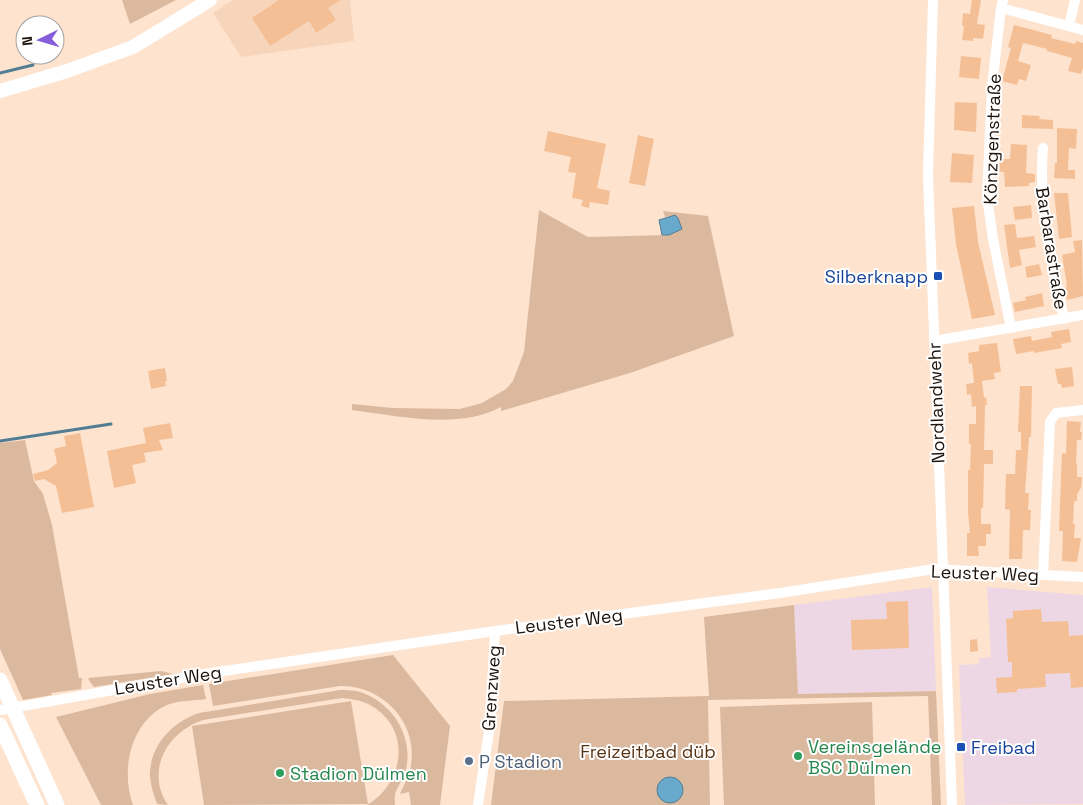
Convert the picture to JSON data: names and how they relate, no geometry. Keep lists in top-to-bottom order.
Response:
{
  "streets": {
    "street": [
      "Könzgenstraße",
      "Barbarastraße",
      "Nordlandwehr",
      "Leuster Weg",
      "Grenzweg"
    ]
  },
  "crossings": [
    ["Nordlandwehr", "Leuster Weg"],
    ["Leuster Weg", "Grenzweg"]
  ],
  "parks": ["Freizeitbad düb"],
  "places": {
    "transit": ["Silberknapp", "Freibad"],
    "other": ["Vereinsgelände BSC Dülmen", "P Stadion", "Stadion Dülmen"]
  },
  "north": "left"
}
